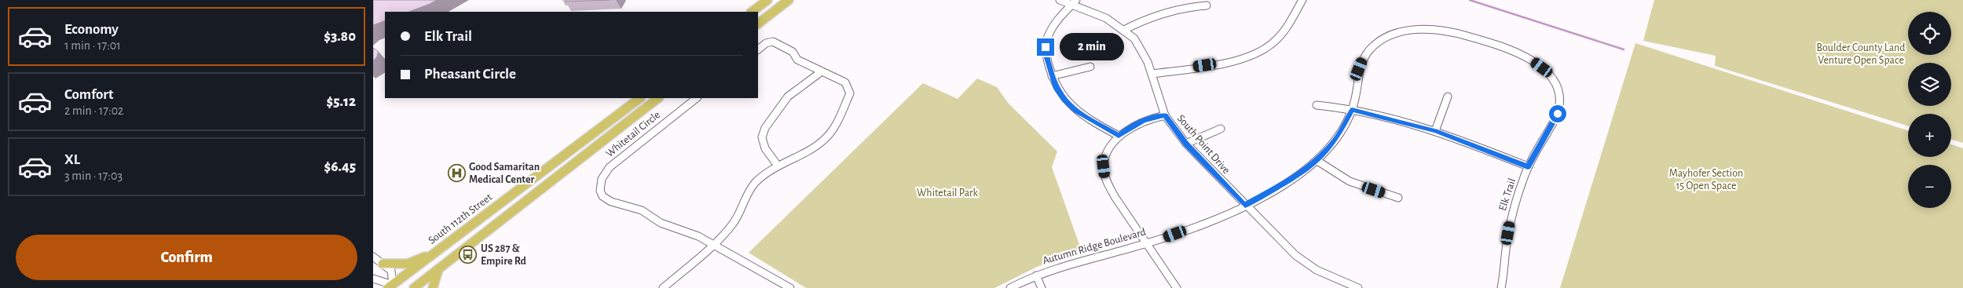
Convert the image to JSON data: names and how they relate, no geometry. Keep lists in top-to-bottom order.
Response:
{
  "streets": {
    "main road": ["South 112th Street"],
    "street": [
      "Whitetail Circle",
      "South Point Drive",
      "Elk Trail",
      "Autumn Ridge Boulevard"
    ]
  },
  "crossings": [
    ["South Point Drive", "Autumn Ridge Boulevard"],
    ["Elk Trail", "Autumn Ridge Boulevard"]
  ],
  "parks": ["Boulder County Land Venture Open Space", "Mayhofer Section 15 Open Space", "Whitetail Park"],
  "places": {
    "hospital": ["Good Samaritan Medical Center"],
    "bus stop": ["US 287 & Empire Rd"]
  },
  "page": {
    "list": [
      {
        "name": "Economy",
        "note": "1 min · 17:01",
        "value": "$3.80"
      },
      {
        "name": "Comfort",
        "note": "2 min · 17:02",
        "value": "$5.12"
      },
      {
        "name": "XL",
        "note": "3 min · 17:03",
        "value": "$6.45"
      }
    ],
    "map_buttons": ["+", "−"],
    "banner": ["Elk Trail", "Pheasant Circle"],
    "bubble": "2 min",
    "buttons": "Confirm"
  }
}
